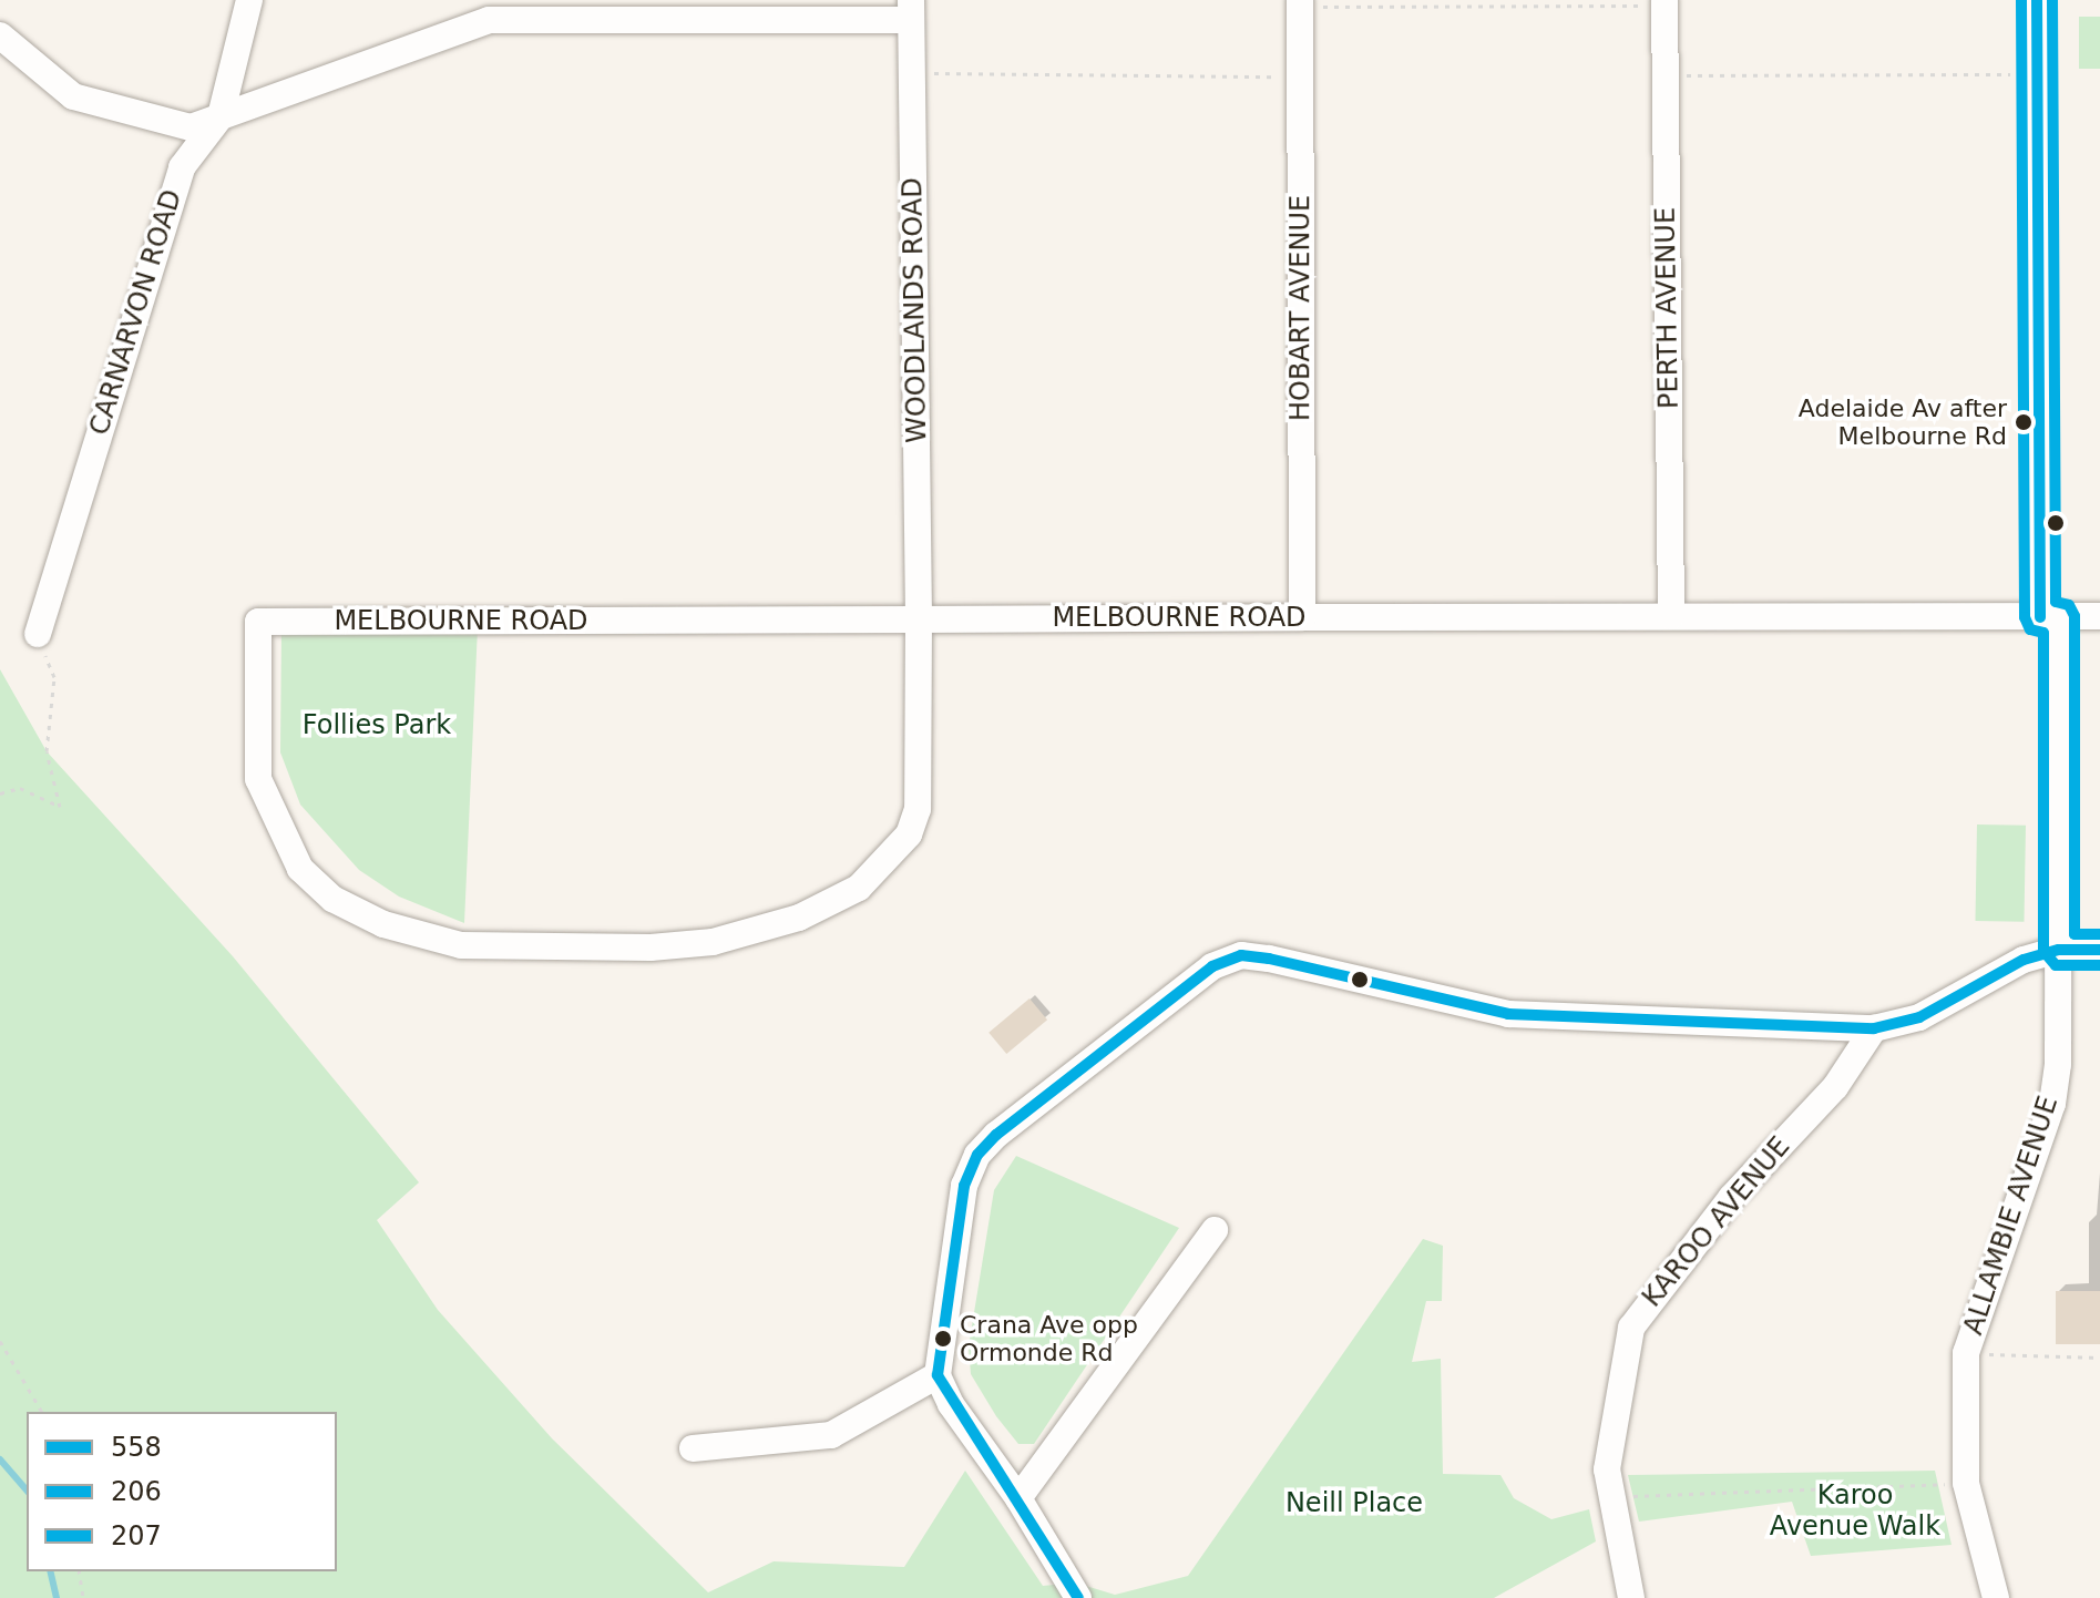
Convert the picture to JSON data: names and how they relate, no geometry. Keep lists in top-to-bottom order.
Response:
{
  "streets": {
    "street": [
      "HOBART AVENUE",
      "PERTH AVENUE",
      "WOODLANDS ROAD",
      "CARNARVON ROAD",
      "MELBOURNE ROAD",
      "ALLAMBIE AVENUE",
      "KAROO AVENUE"
    ]
  },
  "crossings": [
    ["HOBART AVENUE", "MELBOURNE ROAD"],
    ["PERTH AVENUE", "MELBOURNE ROAD"],
    ["WOODLANDS ROAD", "MELBOURNE ROAD"],
    ["MELBOURNE ROAD", "ALLAMBIE AVENUE"]
  ],
  "parks": ["Follies Park", "Karoo Avenue Walk", "Neill Place"],
  "places": ["Adelaide Av after Melbourne Rd", "Crana Ave opp Ormonde Rd"],
  "lines": ["transit line 558", "transit line 206", "transit line 207"],
  "legend": ["558", "206", "207"]
}
